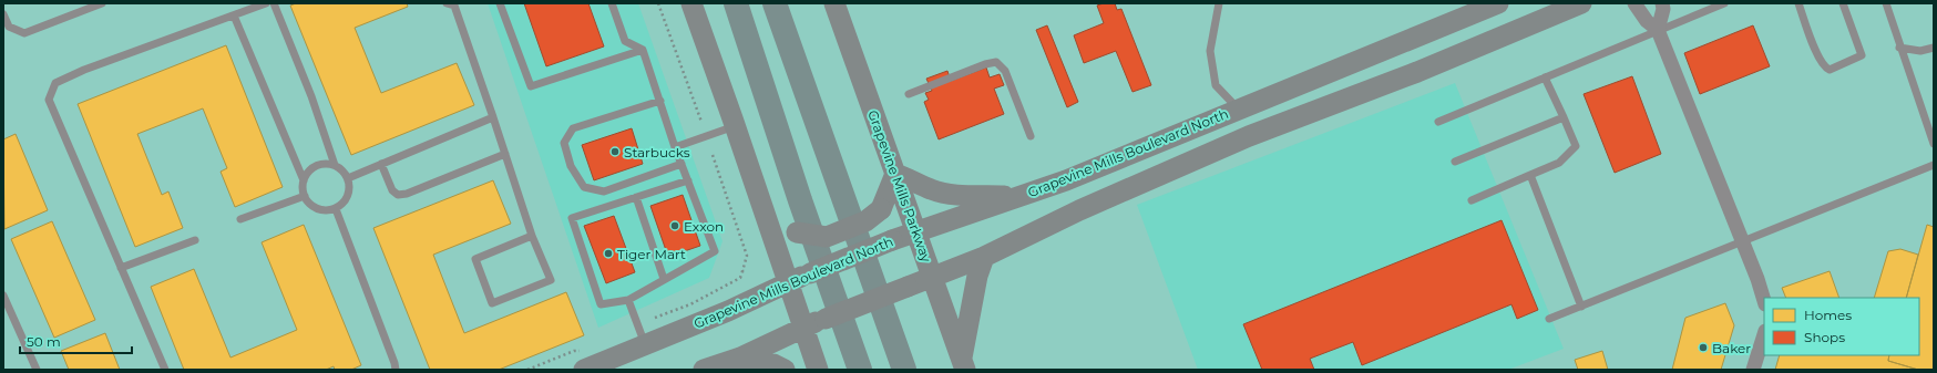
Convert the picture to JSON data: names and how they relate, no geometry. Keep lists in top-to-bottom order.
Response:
{
  "streets": {
    "main road": ["Grapevine Mills Boulevard North", "Grapevine Mills Parkway"]
  },
  "crossings": [
    ["Grapevine Mills Boulevard North", "Grapevine Mills Parkway"]
  ],
  "places": [
    "Starbucks",
    "Exxon",
    "Tiger Mart",
    "Baker"
  ],
  "legend": ["Homes", "Shops"],
  "scale_bar": "50 m"
}
